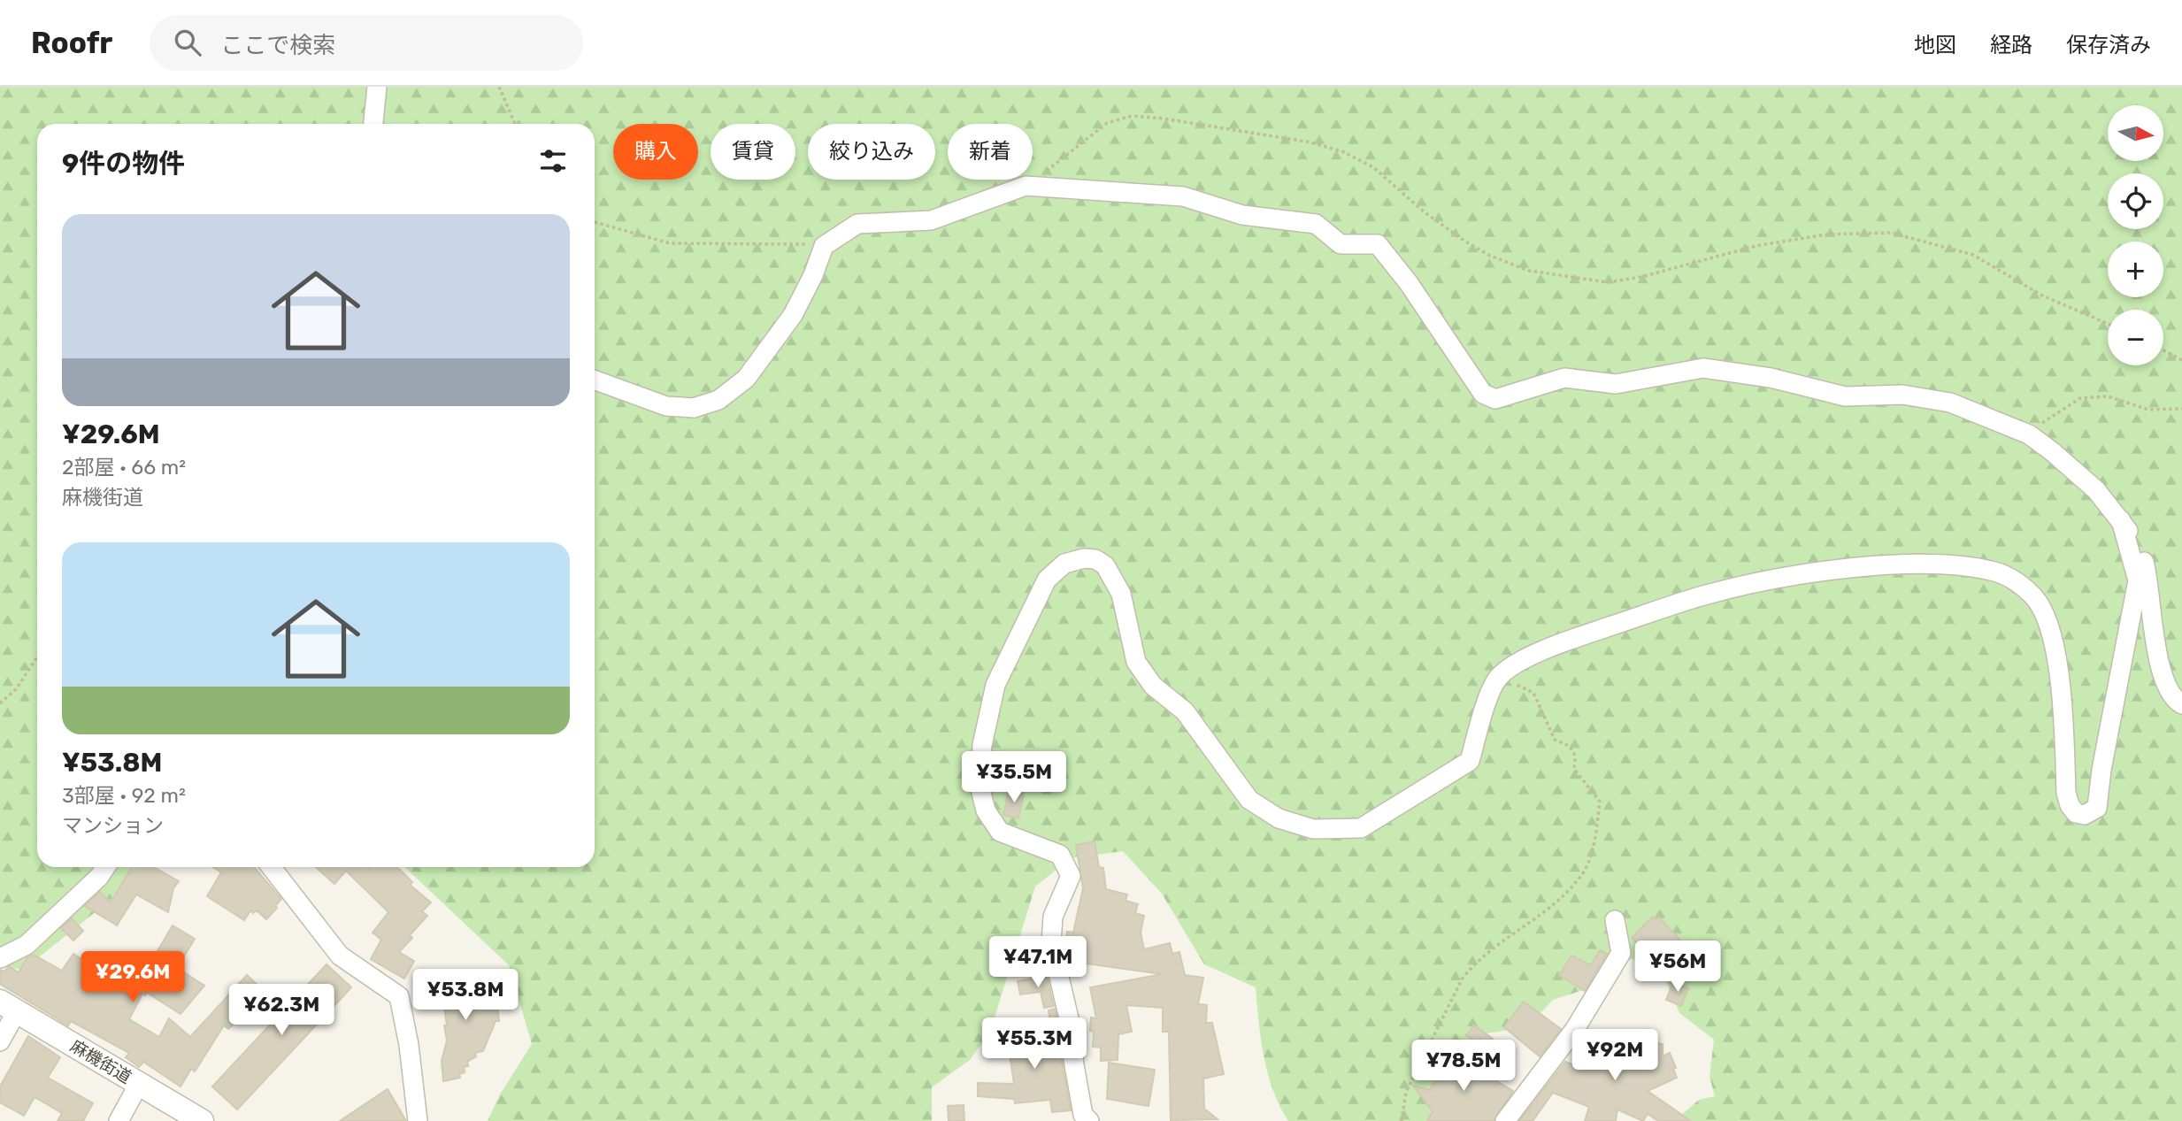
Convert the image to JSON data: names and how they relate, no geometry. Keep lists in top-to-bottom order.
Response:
{
  "streets": {
    "street": ["麻機街道"]
  },
  "north": "right",
  "page": {
    "header": "Roofr",
    "search": "ここで検索",
    "nav": ["地図", "経路", "保存済み"],
    "map_buttons": ["+", "−"],
    "chip": [
      "購入",
      "賃貸",
      "絞り込み",
      "新着"
    ],
    "heading": "9件の物件",
    "list": [
      {
        "name": "¥29.6M",
        "note": "2部屋 · 66 m² · 麻機街道"
      },
      {
        "name": "¥53.8M",
        "note": "3部屋 · 92 m² · マンション"
      }
    ],
    "price": [
      "¥35.5M",
      "¥47.1M",
      "¥56M",
      "¥29.6M",
      "¥53.8M",
      "¥62.3M",
      "¥55.3M",
      "¥92M",
      "¥78.5M"
    ]
  }
}
